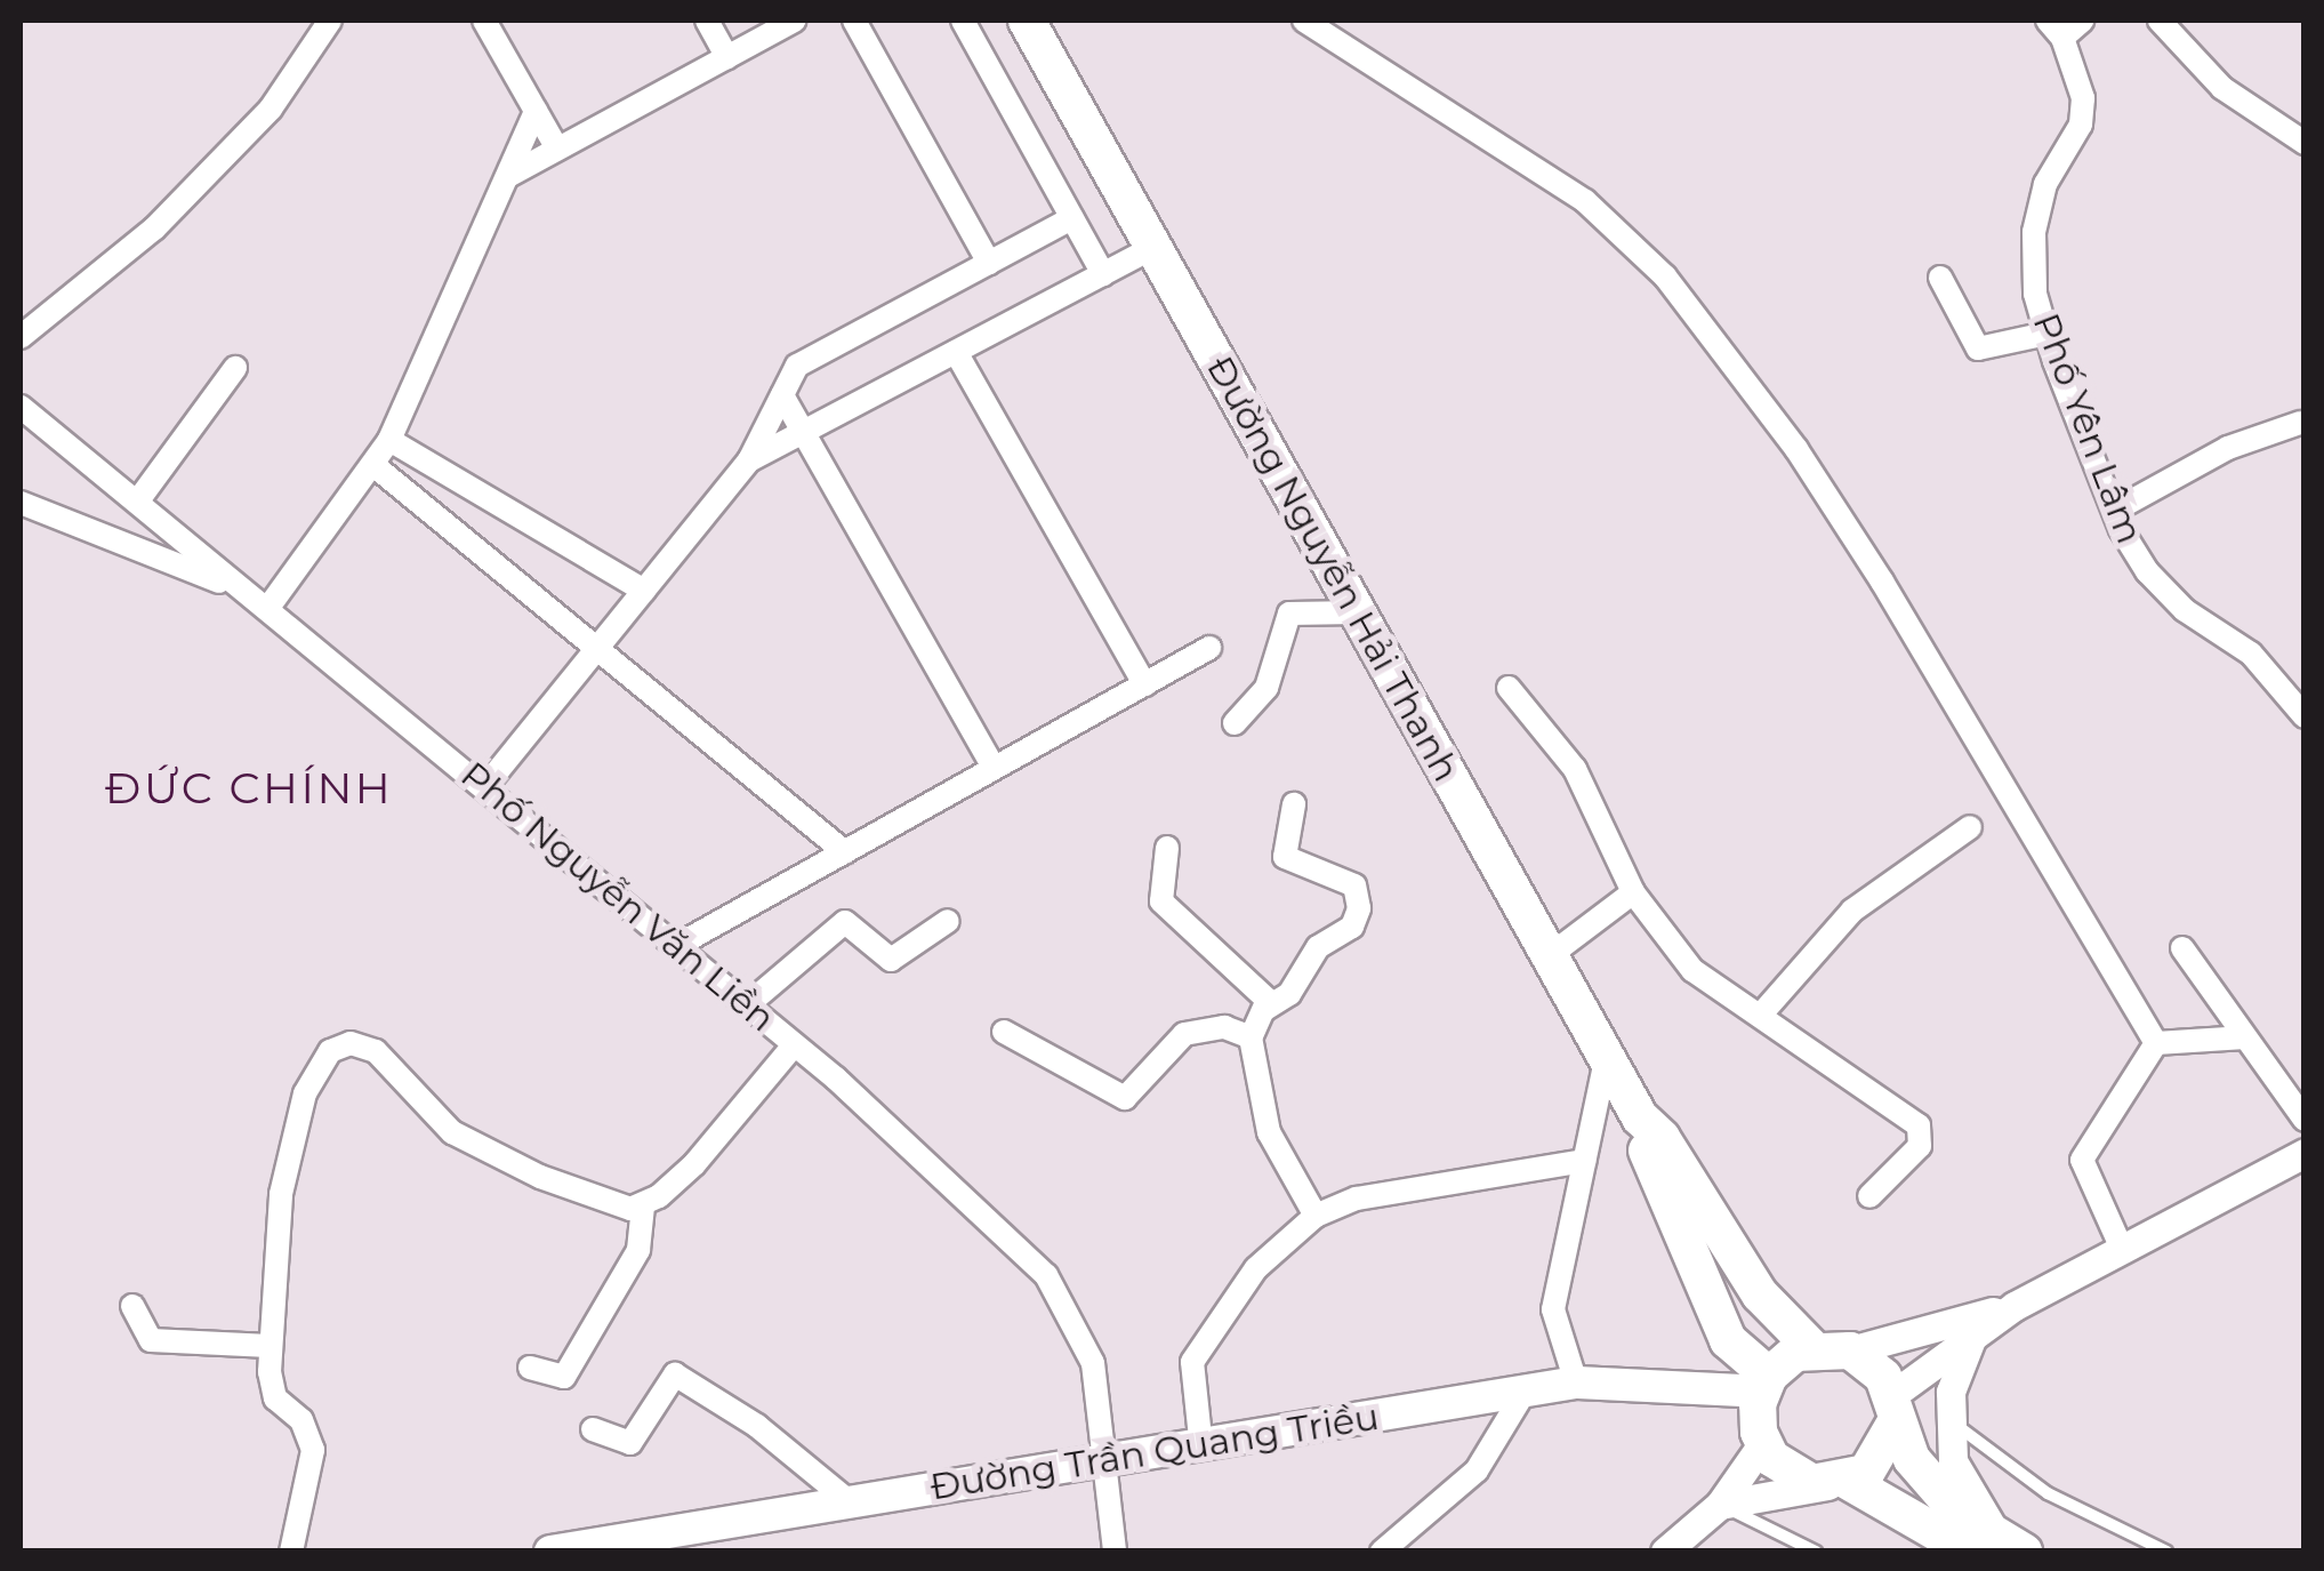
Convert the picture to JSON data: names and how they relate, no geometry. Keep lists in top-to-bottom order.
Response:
{
  "streets": {
    "highway": ["Đường Nguyễn Hải Thanh"],
    "main road": ["Đường Trần Quang Triều"],
    "street": ["Phố Yên Lâm", "Phố Nguyễn Văn Liền"]
  },
  "crossings": [
    ["Đường Nguyễn Hải Thanh", "Đường Trần Quang Triều"],
    ["Phố Nguyễn Văn Liền", "Đường Trần Quang Triều"]
  ],
  "districts": ["ĐỨC CHÍNH"]
}
